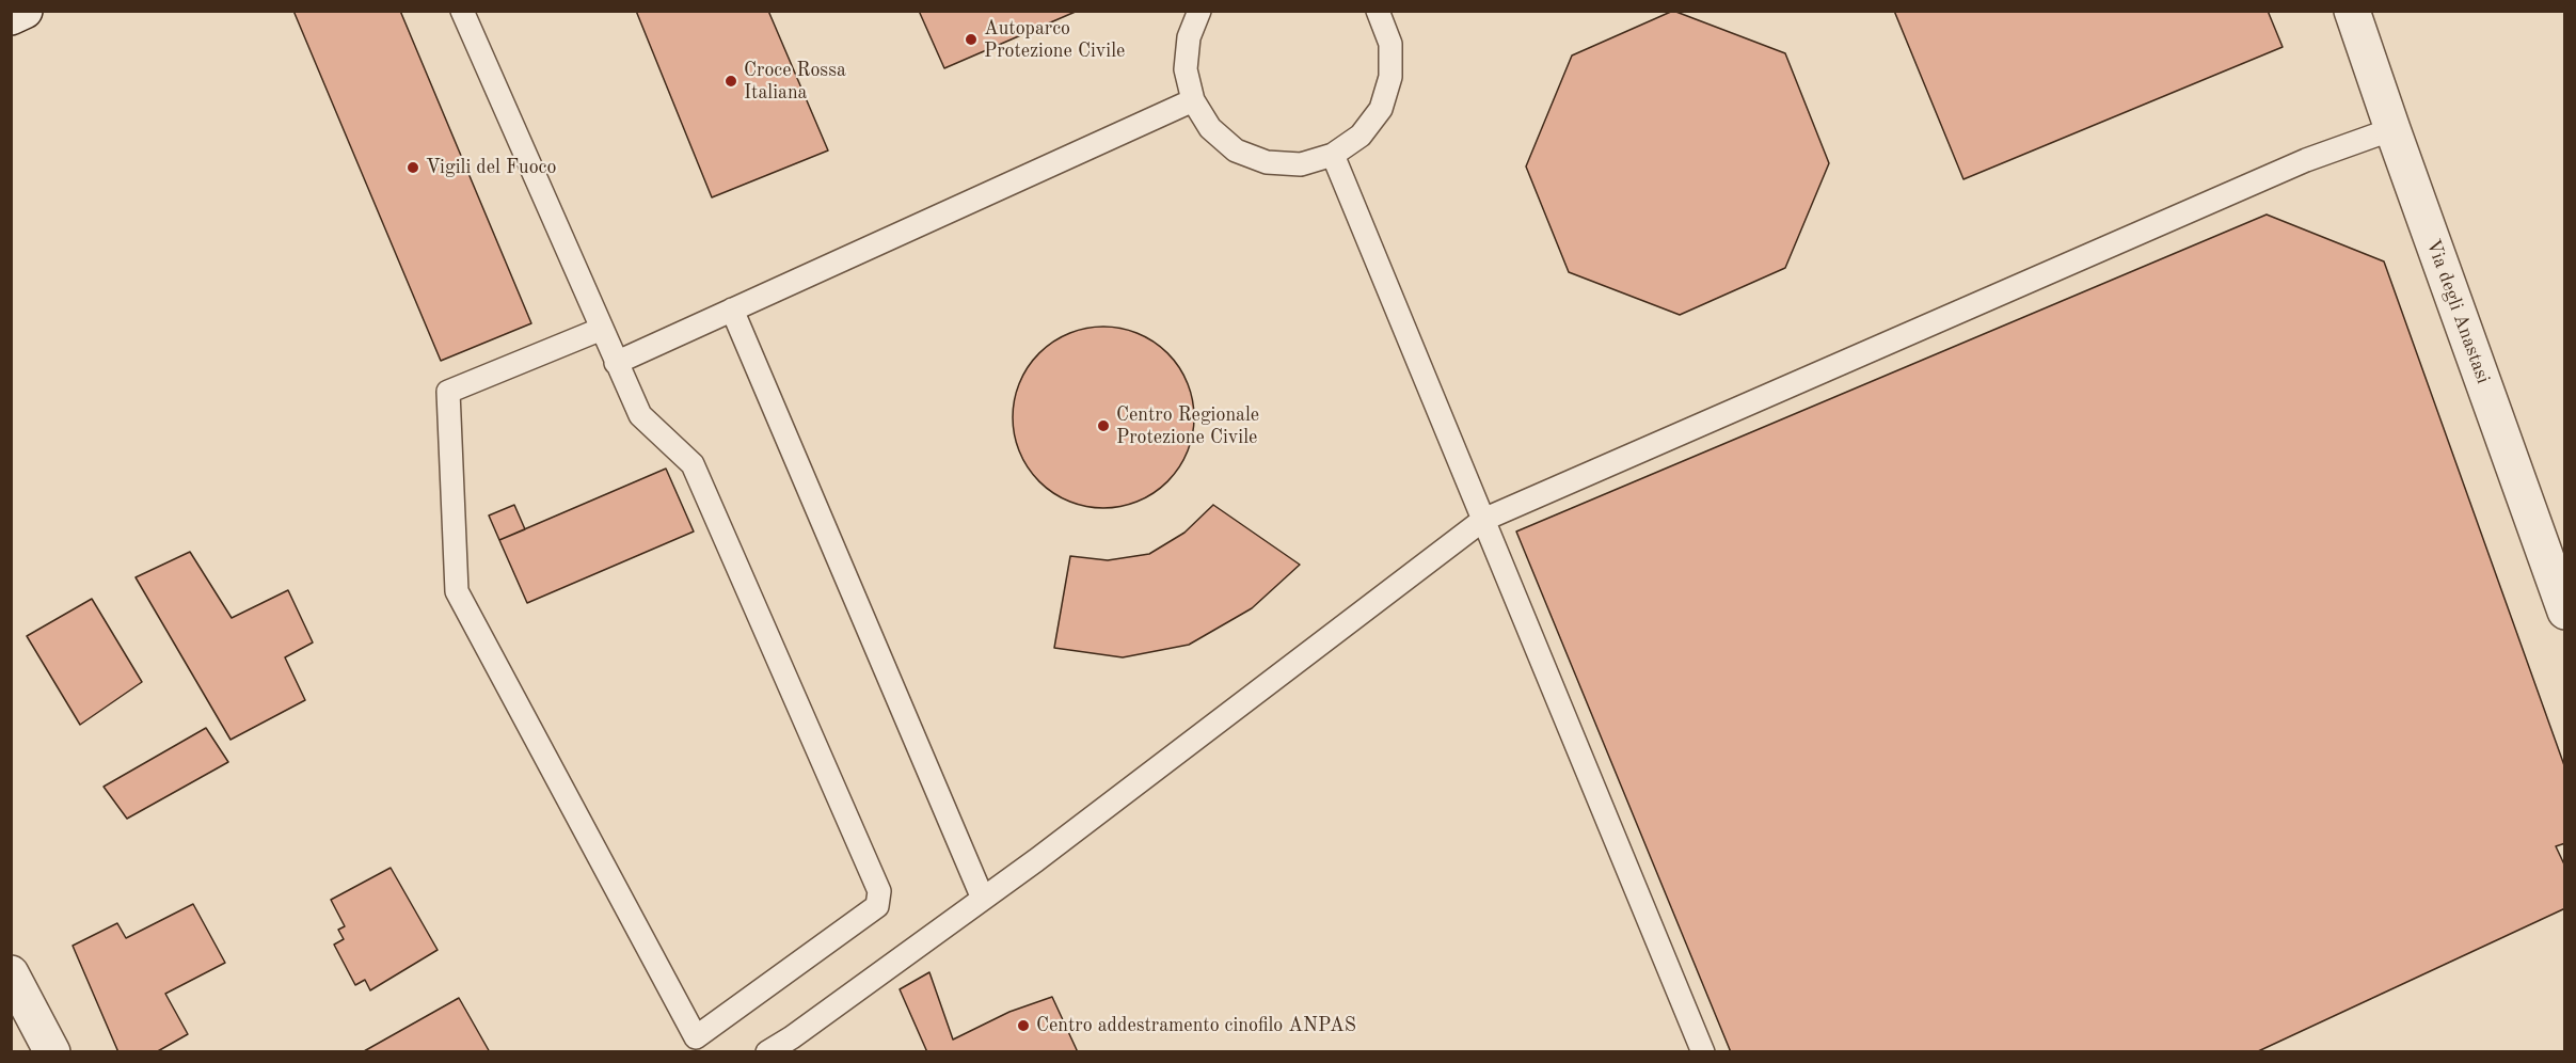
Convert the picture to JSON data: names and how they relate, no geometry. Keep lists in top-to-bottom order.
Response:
{
  "streets": {
    "street": ["Via degli Anastasi"]
  },
  "places": [
    "Autoparco Protezione Civile",
    "Croce Rossa Italiana",
    "Vigili del Fuoco",
    "Centro Regionale Protezione Civile",
    "Centro addestramento cinofilo ANPAS"
  ]
}
